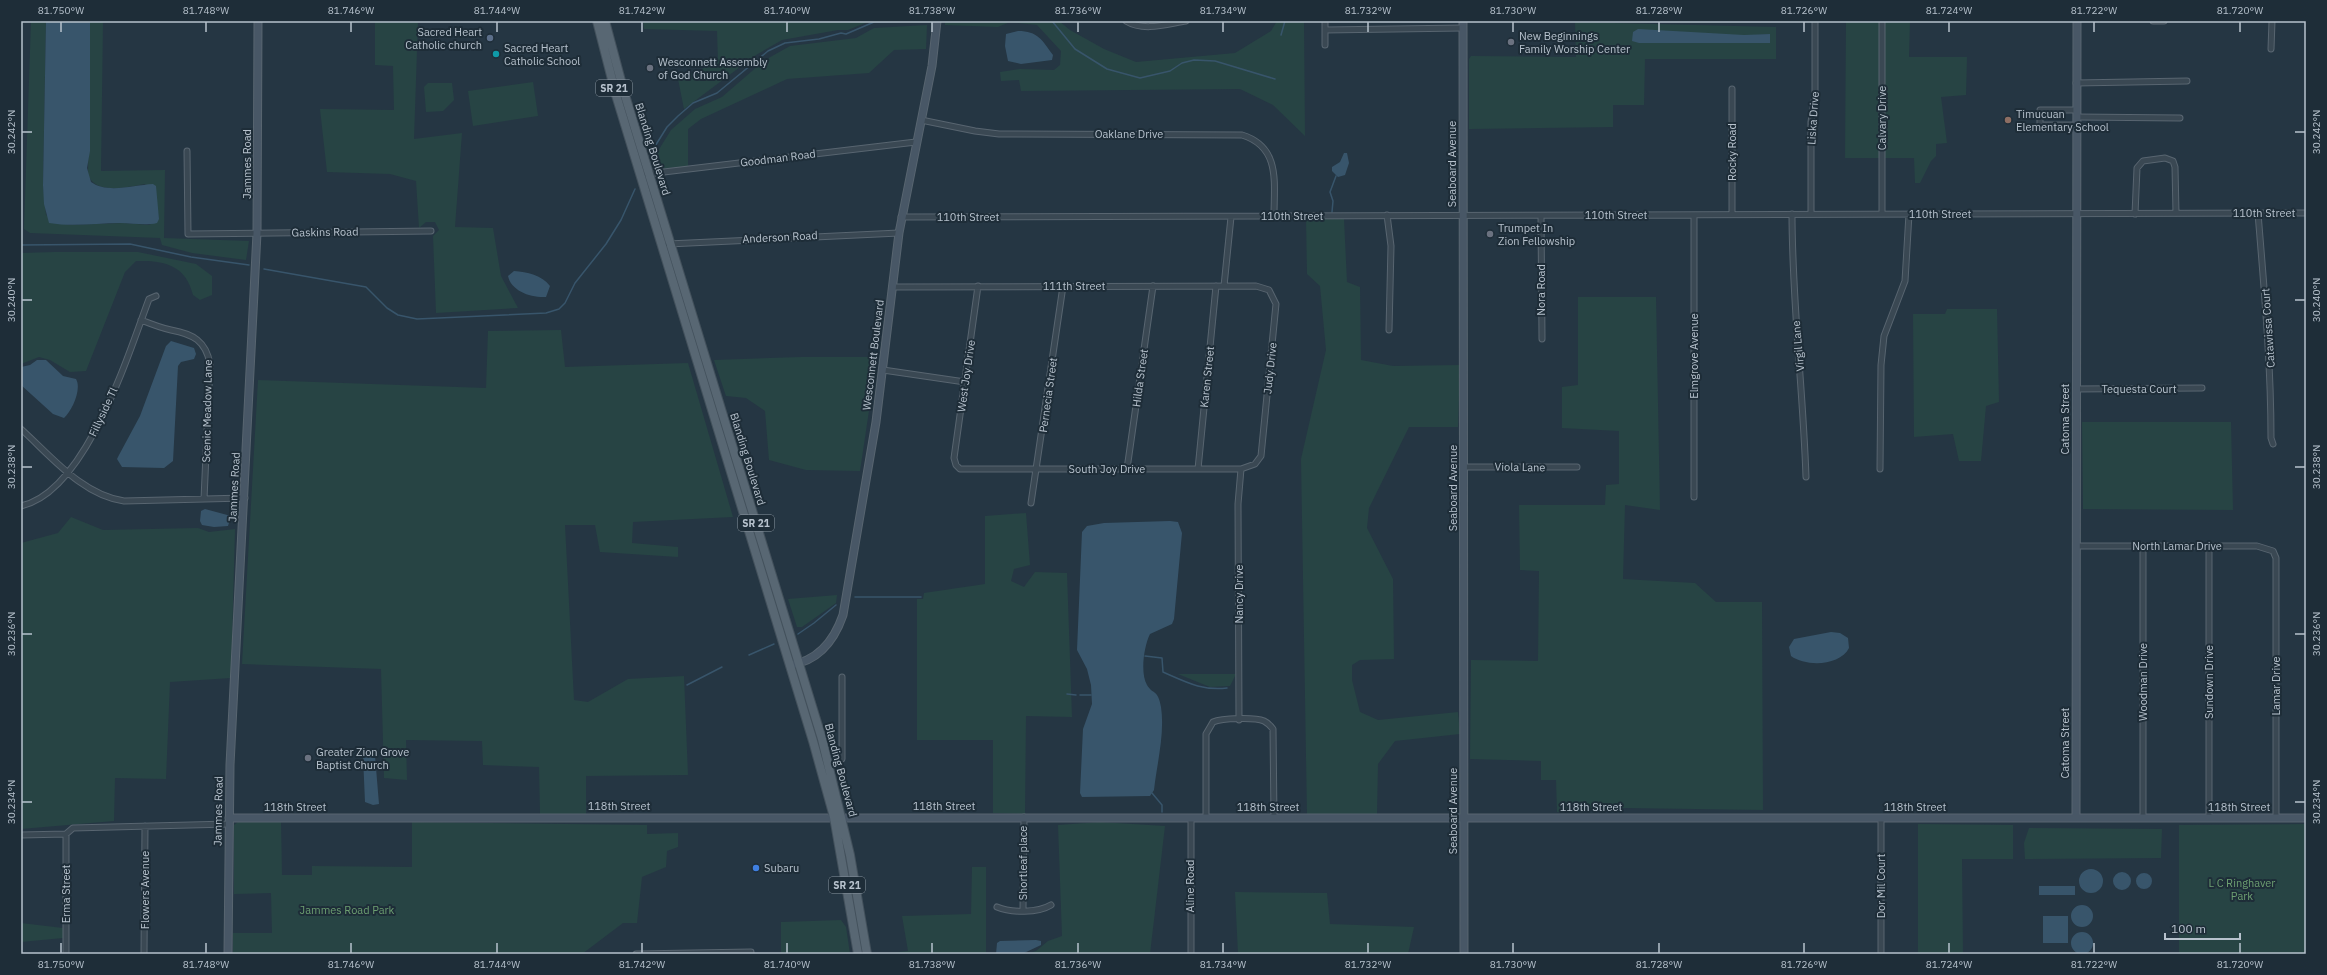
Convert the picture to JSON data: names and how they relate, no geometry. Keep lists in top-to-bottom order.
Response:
{
  "streets": {
    "main road": ["SR 21", "Blanding Boulevard"],
    "street": [
      "Liska Drive",
      "Calvary Drive",
      "Oaklane Drive",
      "Rocky Road",
      "Goodman Road",
      "Jammes Road",
      "Seaboard Avenue",
      "110th Street",
      "Gaskins Road",
      "Anderson Road",
      "111th Street",
      "Nora Road",
      "Catawissa Court",
      "Virgil Lane",
      "Wesconnett Boulevard",
      "Elmgrove Avenue",
      "Judy Drive",
      "West Joy Drive",
      "Karen Street",
      "Hilda Street",
      "Tequesta Court",
      "Pernecia Street",
      "Scenic Meadow Lane",
      "Fillyside Tl",
      "Catoma Street",
      "Viola Lane",
      "South Joy Drive",
      "North Lamar Drive",
      "Nancy Drive",
      "Woodman Drive",
      "Sundown Drive",
      "Lamar Drive",
      "118th Street",
      "Shortleaf place",
      "Aline Road",
      "Dor Mil Court",
      "Flowers Avenue",
      "Erma Street"
    ]
  },
  "crossings": [
    ["Liska Drive", "110th Street"],
    ["Calvary Drive", "110th Street"],
    ["Oaklane Drive", "110th Street"],
    ["Oaklane Drive", "Wesconnett Boulevard"],
    ["Blanding Boulevard", "Goodman Road"],
    ["Blanding Boulevard", "Anderson Road"],
    ["Blanding Boulevard", "Wesconnett Boulevard"],
    ["Blanding Boulevard", "118th Street"],
    ["Rocky Road", "110th Street"],
    ["Goodman Road", "Wesconnett Boulevard"],
    ["Jammes Road", "Gaskins Road"],
    ["Jammes Road", "118th Street"],
    ["Seaboard Avenue", "110th Street"],
    ["Seaboard Avenue", "Viola Lane"],
    ["Seaboard Avenue", "118th Street"],
    ["110th Street", "Nora Road"],
    ["110th Street", "Catawissa Court"],
    ["110th Street", "Virgil Lane"],
    ["110th Street", "Wesconnett Boulevard"],
    ["110th Street", "Elmgrove Avenue"],
    ["110th Street", "Catoma Street"],
    ["Anderson Road", "Wesconnett Boulevard"],
    ["111th Street", "Wesconnett Boulevard"],
    ["111th Street", "Judy Drive"],
    ["111th Street", "West Joy Drive"],
    ["111th Street", "Karen Street"],
    ["111th Street", "Hilda Street"],
    ["111th Street", "Pernecia Street"],
    ["Judy Drive", "South Joy Drive"],
    ["West Joy Drive", "South Joy Drive"],
    ["Karen Street", "South Joy Drive"],
    ["Hilda Street", "South Joy Drive"],
    ["Tequesta Court", "Catoma Street"],
    ["Pernecia Street", "South Joy Drive"],
    ["Scenic Meadow Lane", "Fillyside Tl"],
    ["Catoma Street", "North Lamar Drive"],
    ["Catoma Street", "118th Street"],
    ["South Joy Drive", "Nancy Drive"],
    ["North Lamar Drive", "Woodman Drive"],
    ["North Lamar Drive", "Sundown Drive"],
    ["North Lamar Drive", "Lamar Drive"],
    ["Woodman Drive", "118th Street"],
    ["Sundown Drive", "118th Street"],
    ["Lamar Drive", "118th Street"],
    ["118th Street", "Shortleaf place"],
    ["118th Street", "Aline Road"],
    ["118th Street", "Dor Mil Court"],
    ["118th Street", "Flowers Avenue"],
    ["118th Street", "Erma Street"]
  ],
  "parks": ["L C Ringhaver Park", "Jammes Road Park"],
  "places": [
    "Sacred Heart Catholic church",
    "New Beginnings Family Worship Center",
    "Sacred Heart Catholic School",
    "Wesconnett Assembly of God Church",
    "Timucuan Elementary School",
    "Trumpet In Zion Fellowship",
    "Greater Zion Grove Baptist Church",
    "Subaru"
  ],
  "scale_bar": "100 m",
  "coordinates": [
    "81.750°W",
    "81.748°W",
    "81.746°W",
    "81.744°W",
    "81.742°W",
    "81.740°W",
    "81.738°W",
    "81.736°W",
    "81.734°W",
    "81.732°W",
    "81.730°W",
    "81.728°W",
    "81.726°W",
    "81.724°W",
    "81.722°W",
    "81.720°W",
    "30.242°N",
    "30.240°N",
    "30.238°N",
    "30.236°N",
    "30.234°N"
  ]
}
